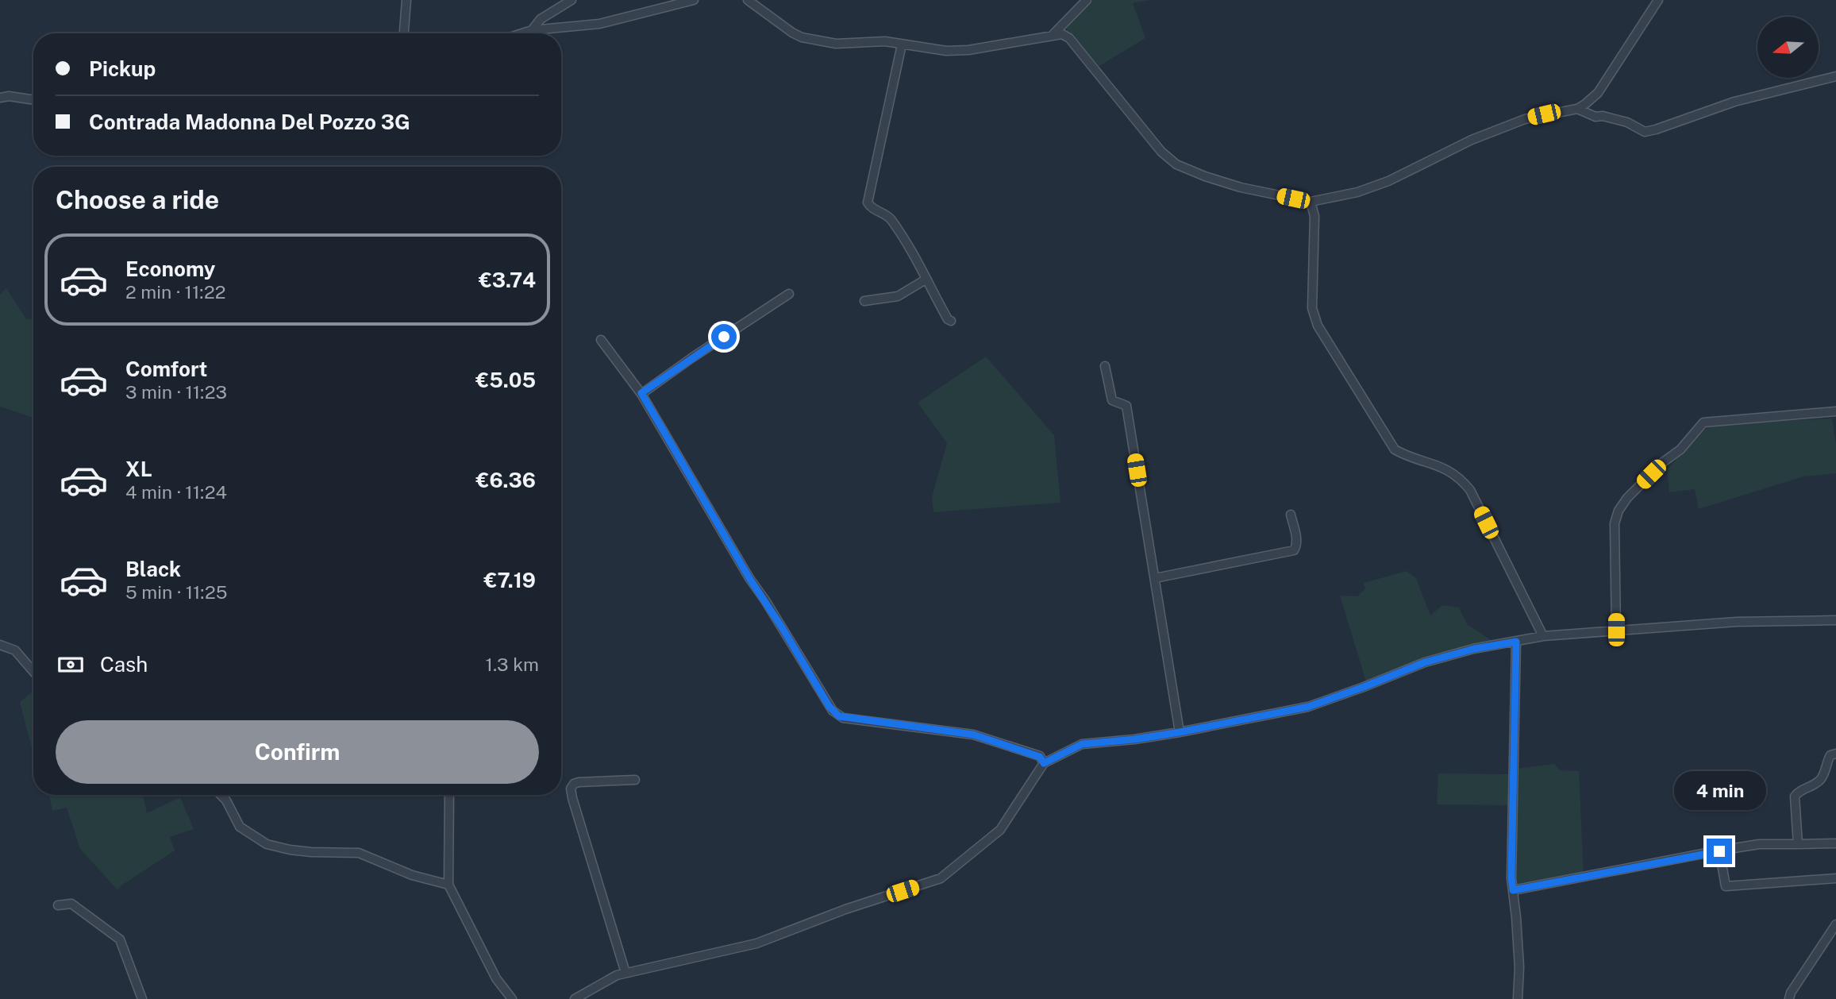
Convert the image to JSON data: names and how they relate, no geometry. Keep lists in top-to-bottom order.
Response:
{
  "north": "left",
  "page": {
    "banner": ["Pickup", "Contrada Madonna Del Pozzo 3G"],
    "heading": "Choose a ride",
    "list": [
      {
        "name": "Economy",
        "note": "2 min · 11:22",
        "value": "€3.74"
      },
      {
        "name": "Comfort",
        "note": "3 min · 11:23",
        "value": "€5.05"
      },
      {
        "name": "XL",
        "note": "4 min · 11:24",
        "value": "€6.36"
      },
      {
        "name": "Black",
        "note": "5 min · 11:25",
        "value": "€7.19"
      }
    ],
    "pay": ["Cash", "1.3 km"],
    "buttons": "Confirm",
    "bubble": "4 min"
  }
}
